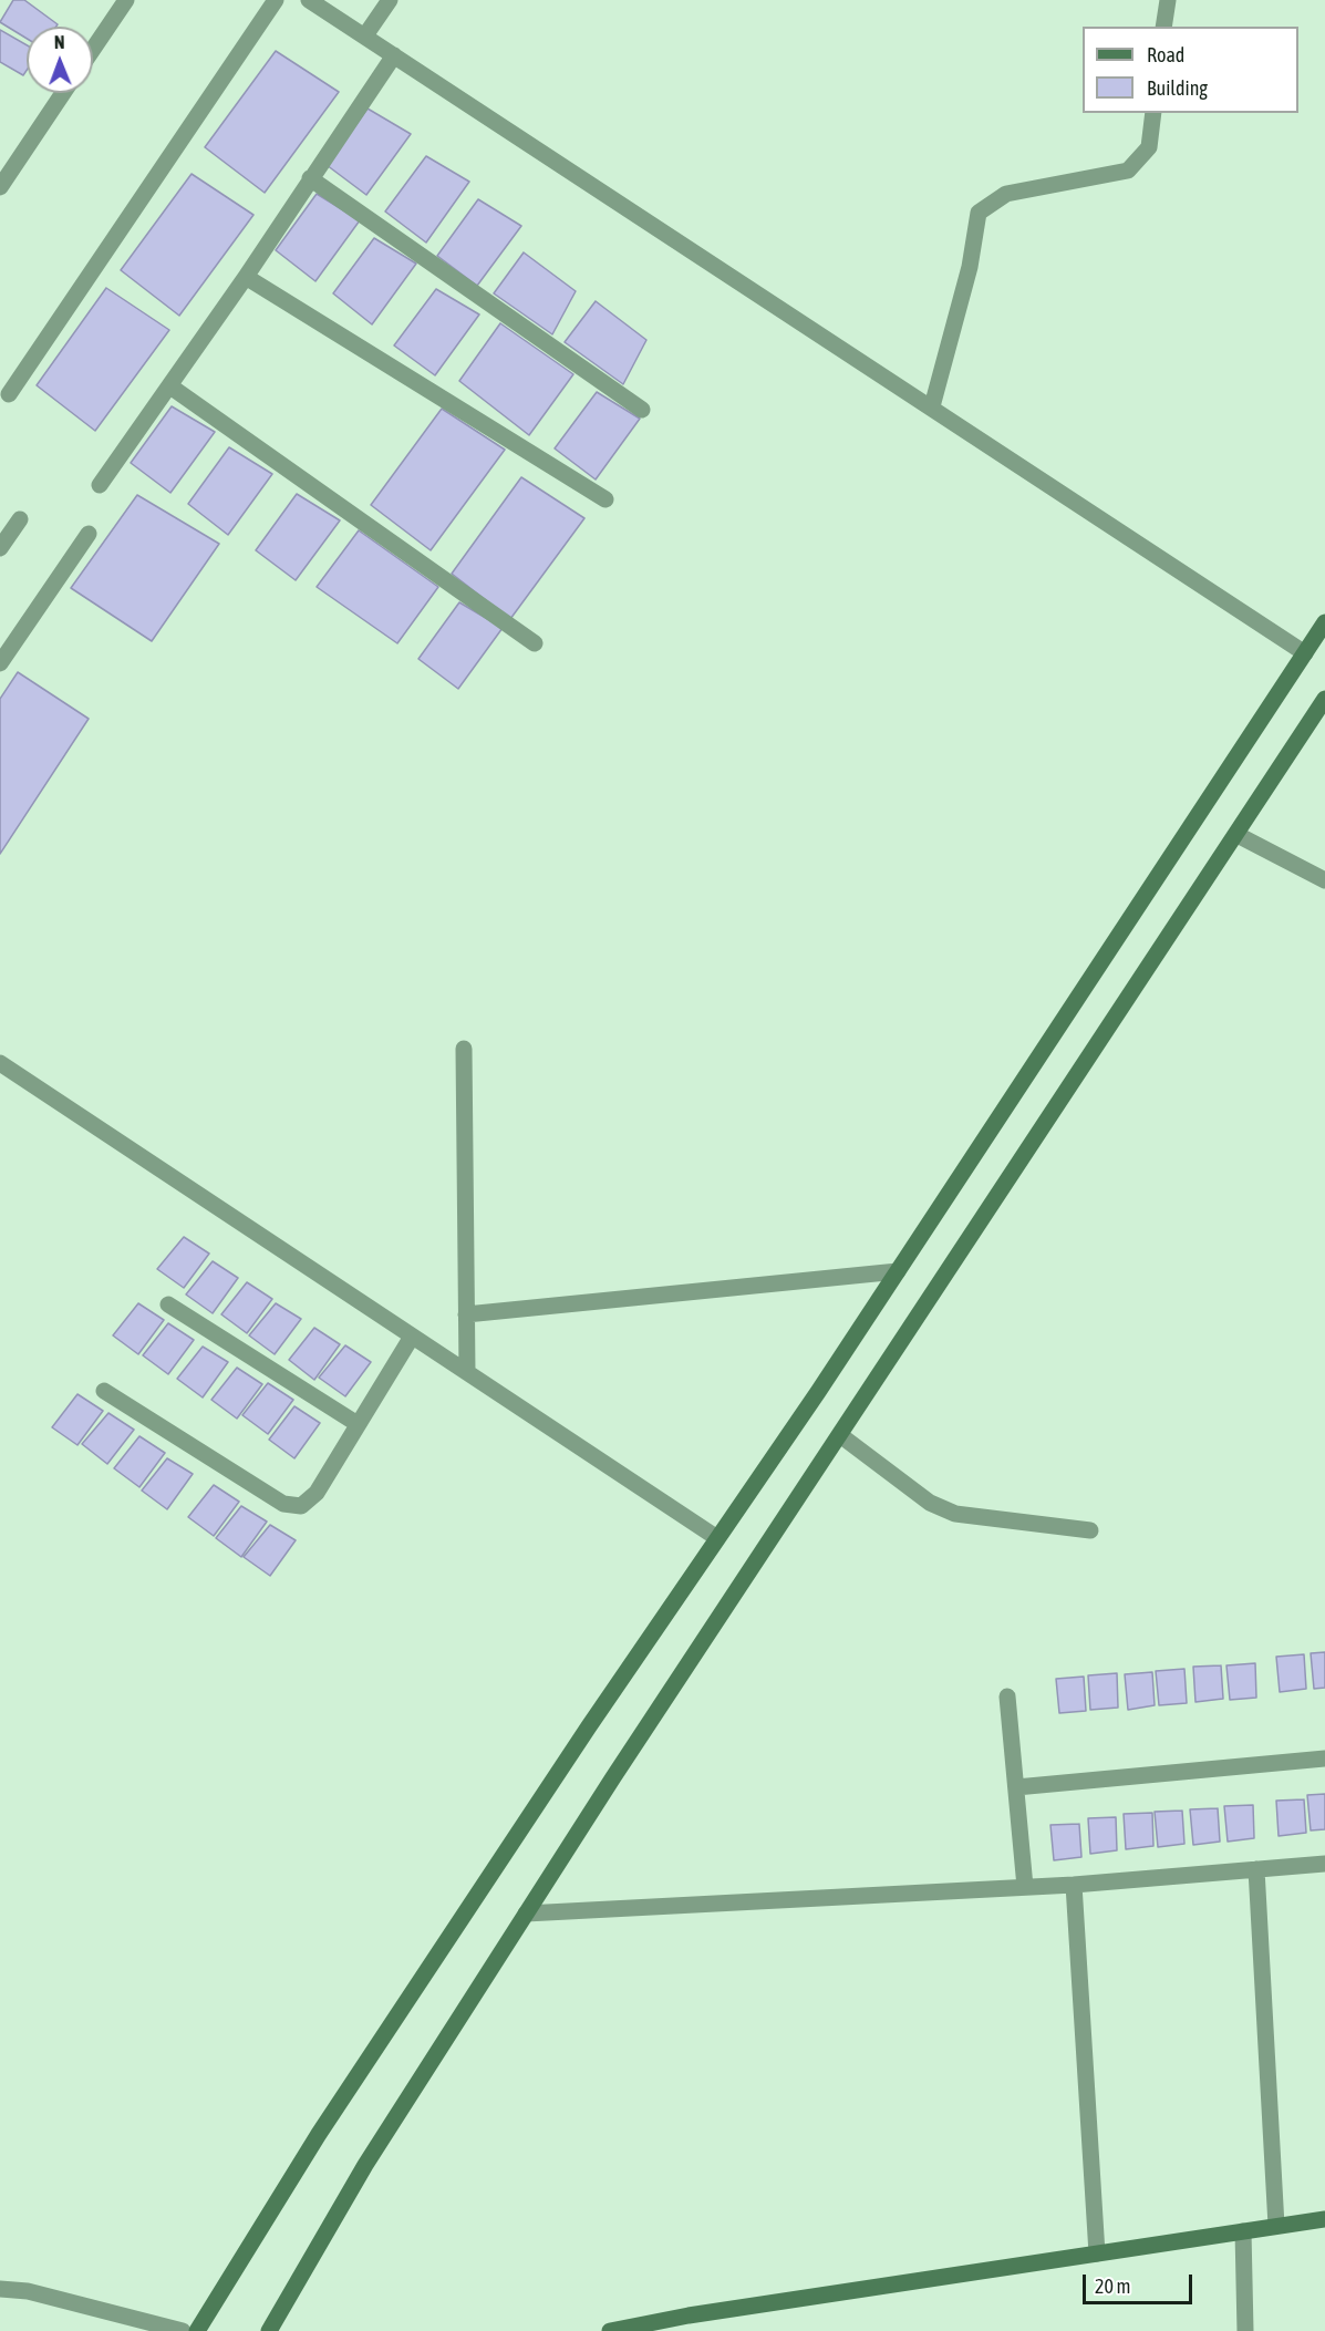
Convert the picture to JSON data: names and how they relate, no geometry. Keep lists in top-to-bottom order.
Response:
{
  "legend": ["Road", "Building"],
  "scale_bar": "20 m",
  "north": "top"
}
